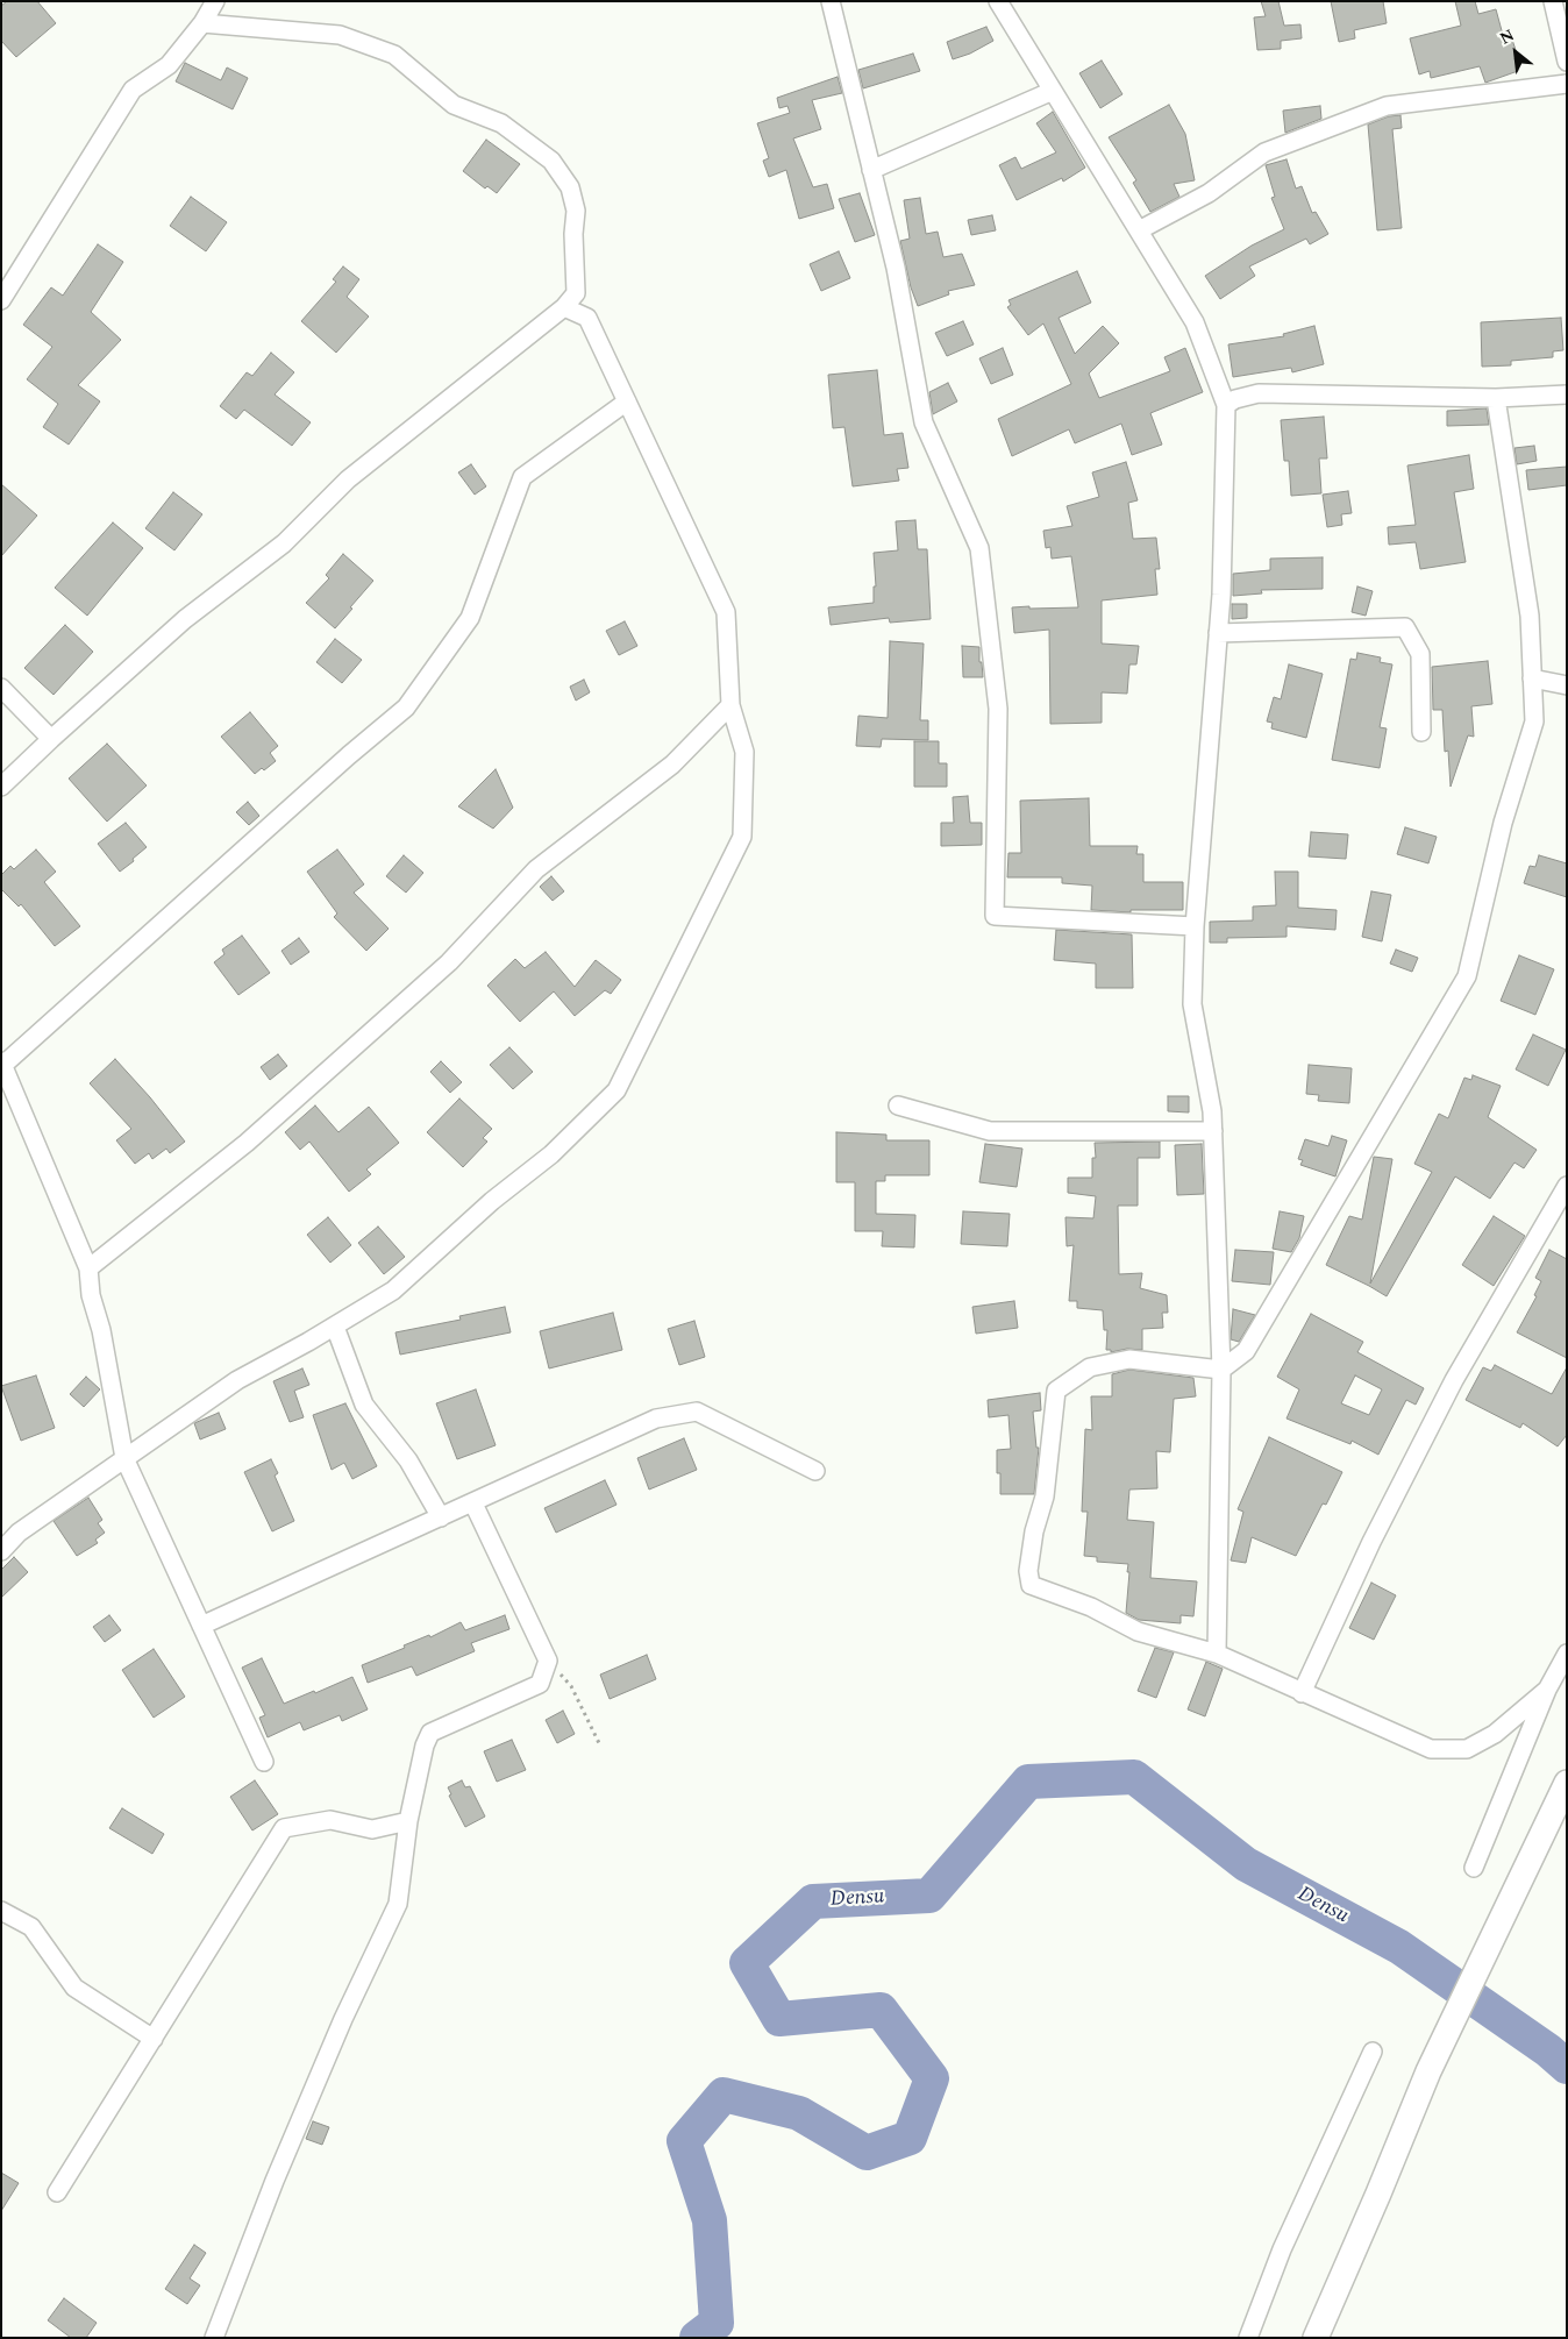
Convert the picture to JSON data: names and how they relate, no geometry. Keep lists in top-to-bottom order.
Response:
{
  "water": ["Densu"],
  "north": "top left"
}
